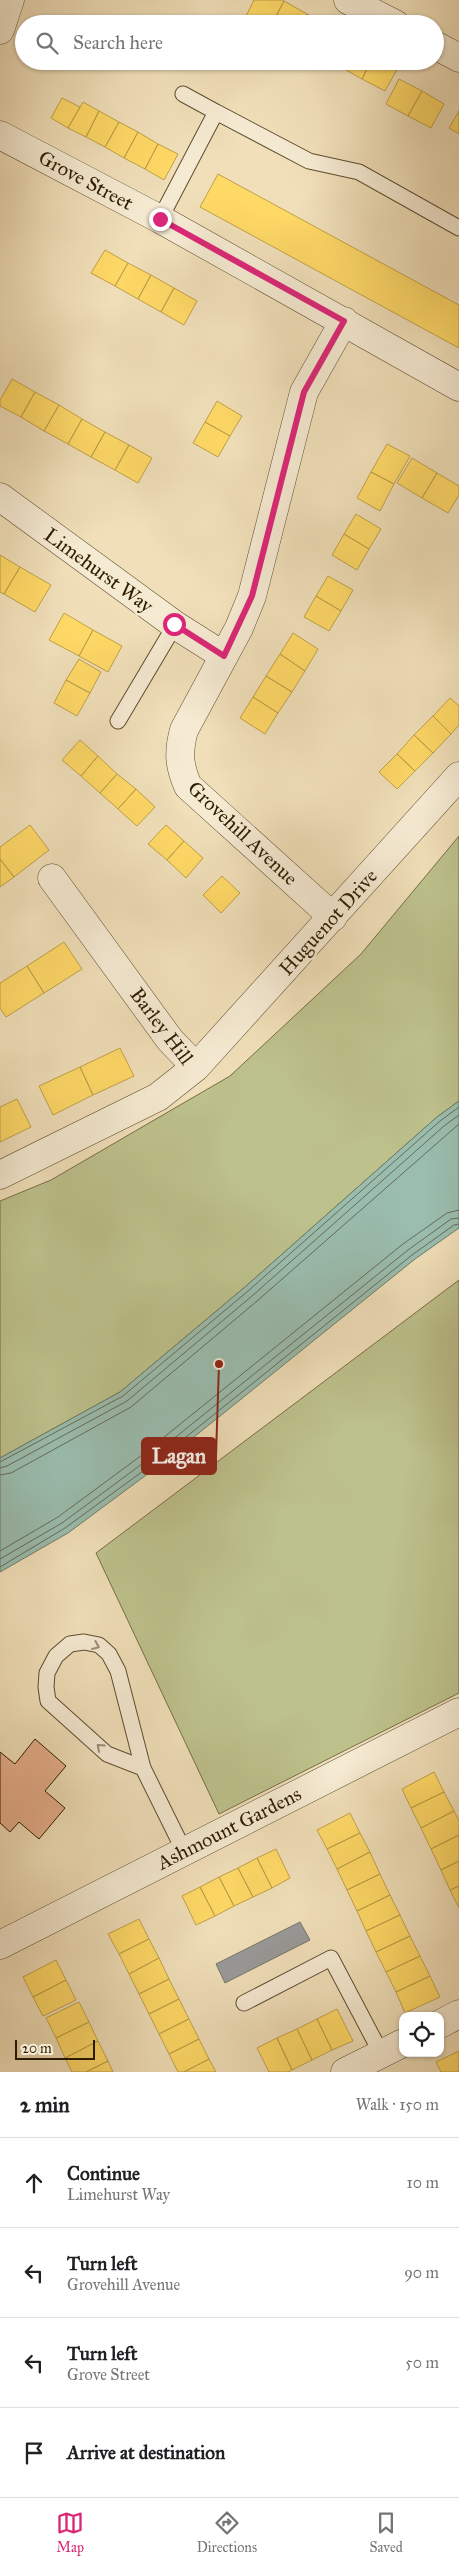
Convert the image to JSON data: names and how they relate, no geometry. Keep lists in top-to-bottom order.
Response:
{
  "streets": {
    "street": [
      "Grove Street",
      "Limehurst Way",
      "Grovehill Avenue",
      "Huguenot Drive",
      "Barley Hill",
      "Ashmount Gardens"
    ]
  },
  "crossings": [
    ["Grove Street", "Grovehill Avenue"],
    ["Limehurst Way", "Grovehill Avenue"],
    ["Grovehill Avenue", "Huguenot Drive"],
    ["Huguenot Drive", "Barley Hill"]
  ],
  "places": ["Lagan"],
  "scale_bar": "20 m",
  "page": {
    "search": "Search here",
    "scale": "20 m",
    "heading": ["2 min", "Walk · 150 m"],
    "list": [
      ["Continue", "Limehurst Way", "10 m"],
      ["Turn left", "Grovehill Avenue", "90 m"],
      ["Turn left", "Grove Street", "50 m"],
      "Arrive at destination"
    ],
    "nav": ["Map", "Directions", "Saved"]
  }
}
